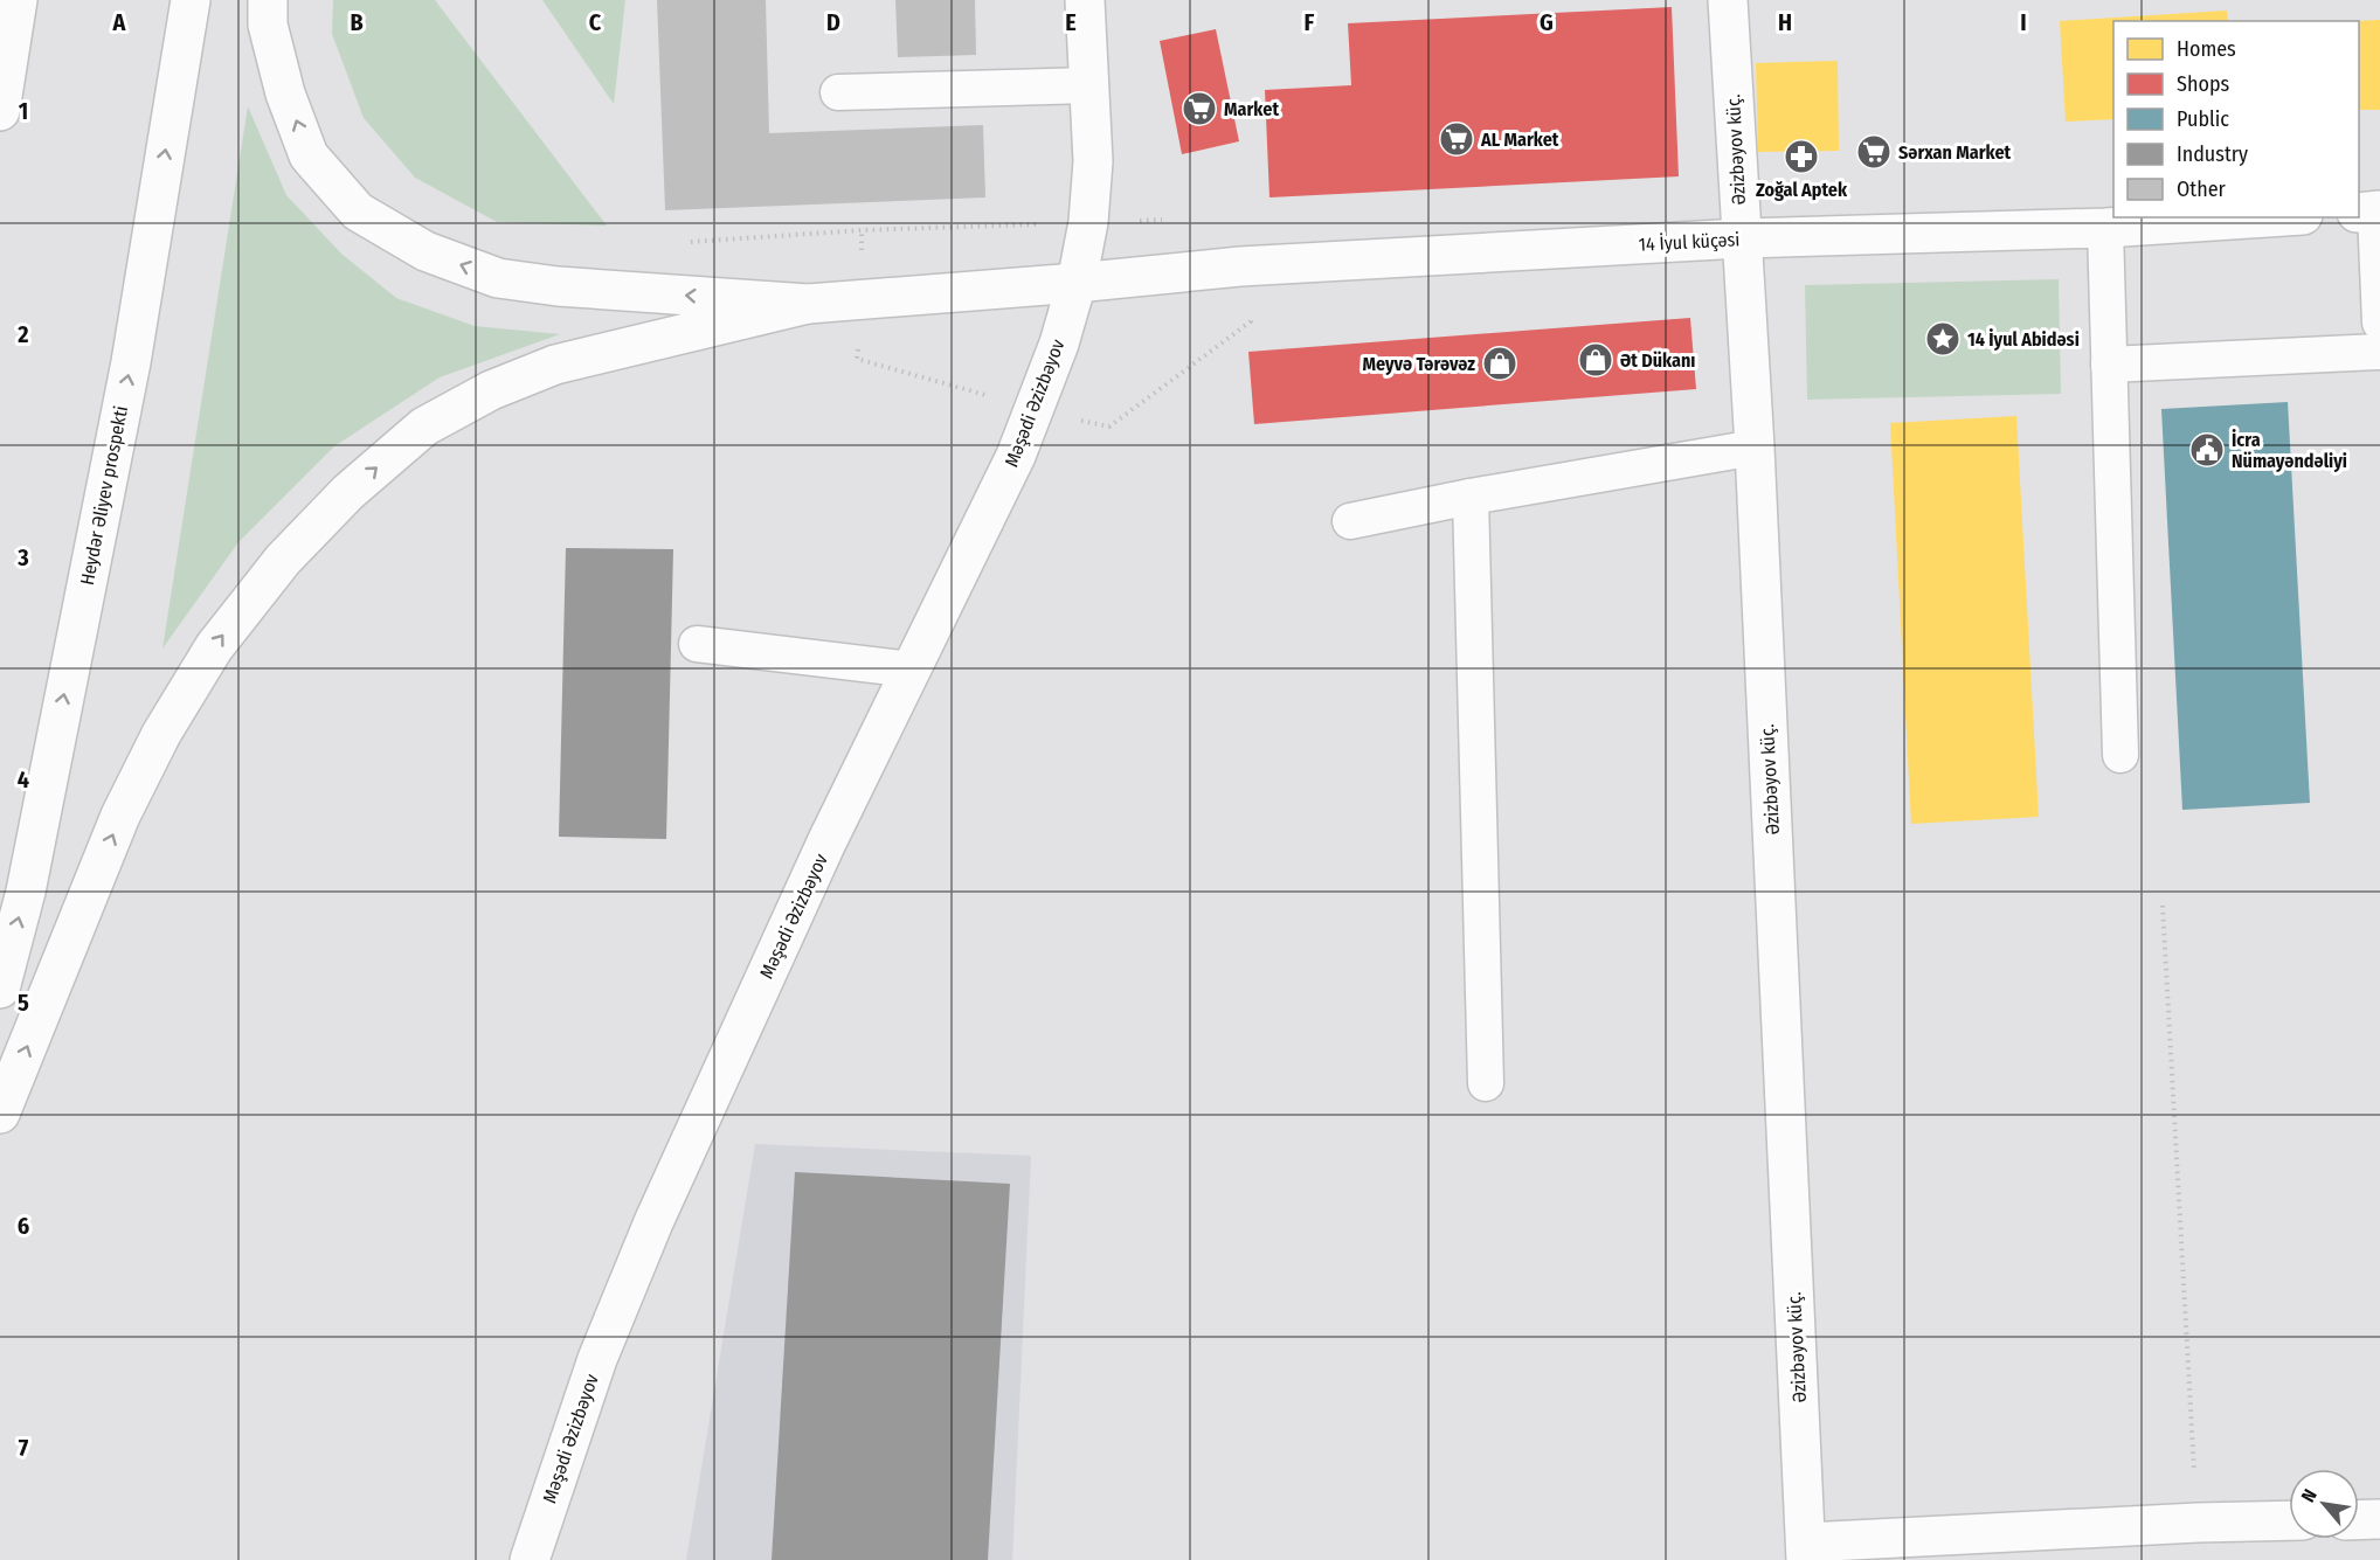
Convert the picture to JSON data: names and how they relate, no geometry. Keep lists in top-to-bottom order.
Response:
{
  "streets": {
    "main road": [
      "Əzizbəyov küç.",
      "14 İyul küçəsi",
      "Məşədi Əzizbəyov",
      "Heydər Əliyev prospekti"
    ]
  },
  "crossings": [
    ["Əzizbəyov küç.", "14 İyul küçəsi"],
    ["14 İyul küçəsi", "Məşədi Əzizbəyov"]
  ],
  "one_way": ["Heydər Əliyev prospekti"],
  "places": {
    "supermarket": ["Market", "AL Market", "Sərxan Market"],
    "pharmacy": ["Zoğal Aptek"],
    "place": ["14 İyul Abidəsi"],
    "shop": ["Ət Dükanı", "Meyvə Tərəvəz"],
    "public building": ["İcra Nümayəndəliyi"]
  },
  "legend": [
    "Homes",
    "Shops",
    "Public",
    "Industry",
    "Other"
  ],
  "north": "top left",
  "grid": {
    "columns": [
      "A",
      "B",
      "C",
      "D",
      "E",
      "F",
      "G",
      "H",
      "I"
    ],
    "rows": [
      "1",
      "2",
      "3",
      "4",
      "5",
      "6",
      "7"
    ]
  }
}
